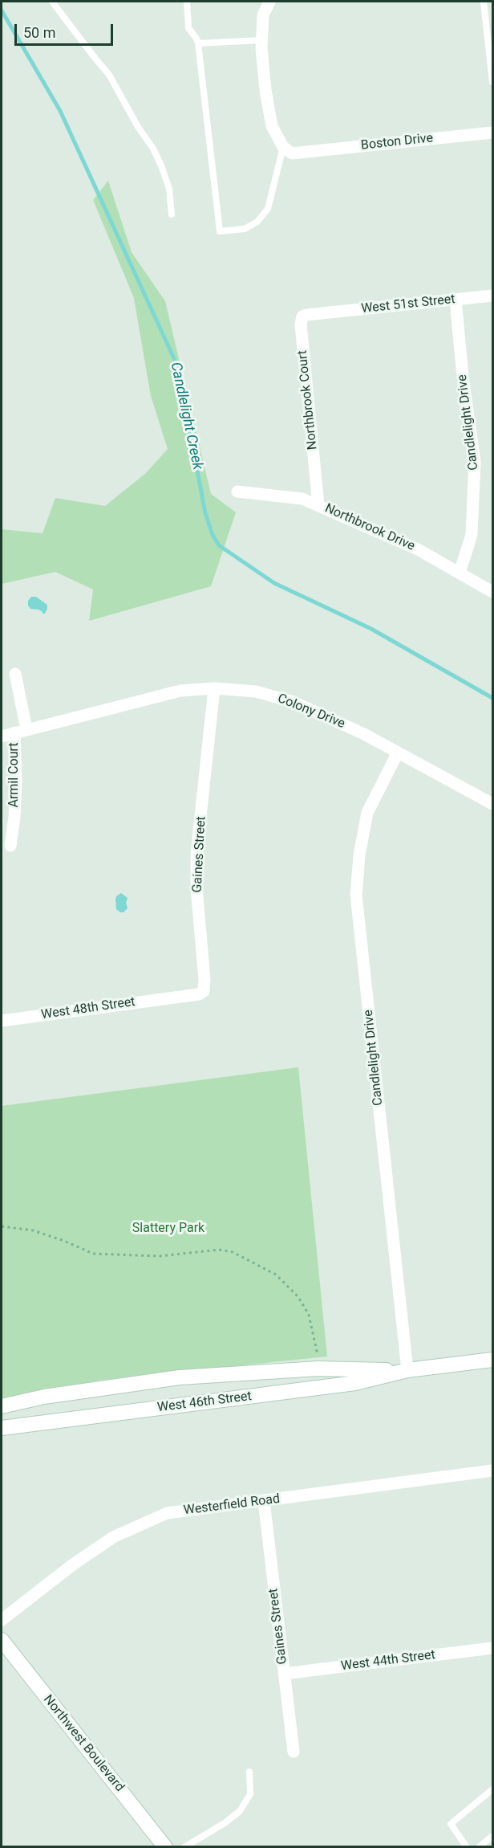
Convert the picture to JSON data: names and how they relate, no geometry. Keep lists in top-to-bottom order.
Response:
{
  "streets": {
    "street": [
      "Boston Drive",
      "West 51st Street",
      "Northbrook Court",
      "Candlelight Drive",
      "Northbrook Drive",
      "Colony Drive",
      "Armil Court",
      "Gaines Street",
      "West 48th Street",
      "West 46th Street",
      "Westerfield Road",
      "West 44th Street",
      "Northwest Boulevard"
    ]
  },
  "crossings": [
    ["West 51st Street", "Northbrook Court"],
    ["West 51st Street", "Candlelight Drive"],
    ["Northbrook Court", "Northbrook Drive"],
    ["Candlelight Drive", "Northbrook Drive"],
    ["Candlelight Drive", "Colony Drive"],
    ["Candlelight Drive", "West 46th Street"],
    ["Colony Drive", "Armil Court"],
    ["Colony Drive", "Gaines Street"],
    ["Gaines Street", "West 48th Street"],
    ["Gaines Street", "Westerfield Road"],
    ["Gaines Street", "West 44th Street"]
  ],
  "water": ["Candlelight Creek"],
  "parks": ["Slattery Park"],
  "scale_bar": "50 m"
}
